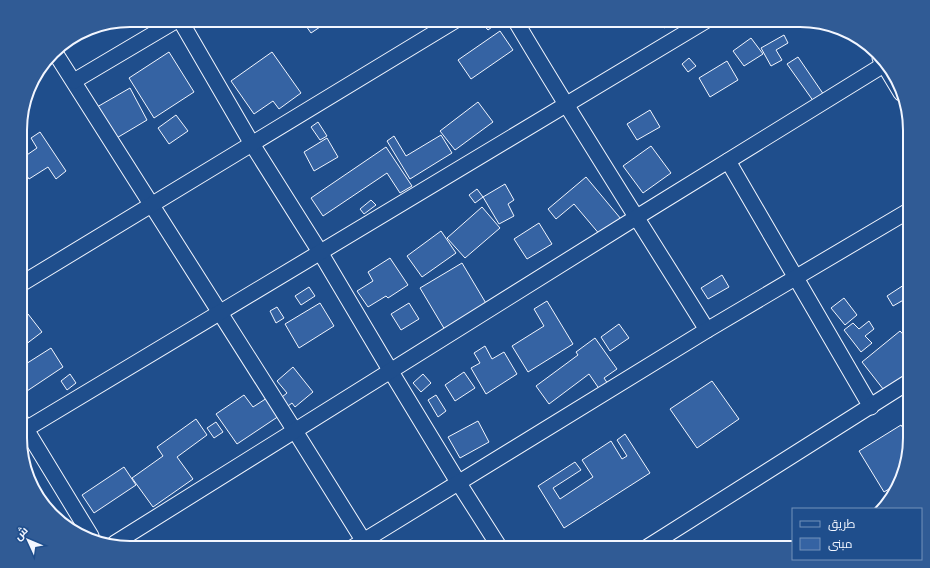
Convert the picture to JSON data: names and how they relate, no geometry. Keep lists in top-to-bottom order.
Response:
{
  "legend": ["طريق", "مبنى"],
  "north": "top left"
}
